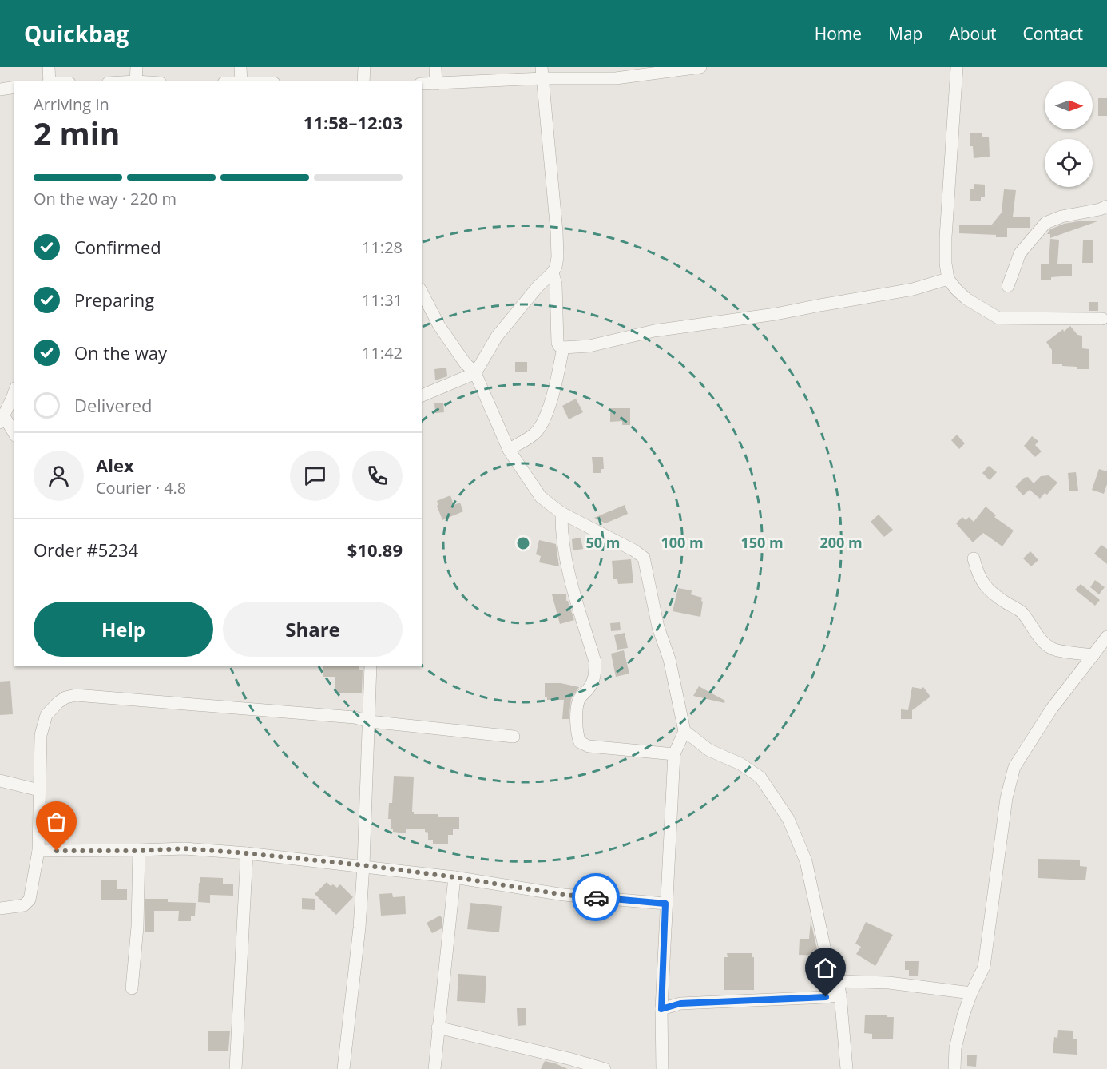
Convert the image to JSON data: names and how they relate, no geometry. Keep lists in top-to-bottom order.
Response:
{
  "north": "right",
  "page": {
    "header": "Quickbag",
    "nav": [
      "Home",
      "Map",
      "About",
      "Contact"
    ],
    "heading": ["2 min", "Arriving in", "11:58–12:03"],
    "panel": [
      "Alex",
      "Courier · 4.8",
      "Order #5234",
      "$10.89"
    ],
    "bar": "On the way · 220 m",
    "list": [
      ["Confirmed", "11:28"],
      ["Preparing", "11:31"],
      ["On the way", "11:42"],
      "Delivered"
    ],
    "buttons": ["Help", "Share"]
  },
  "rings": [
    "50 m",
    "100 m",
    "150 m",
    "200 m"
  ]
}
